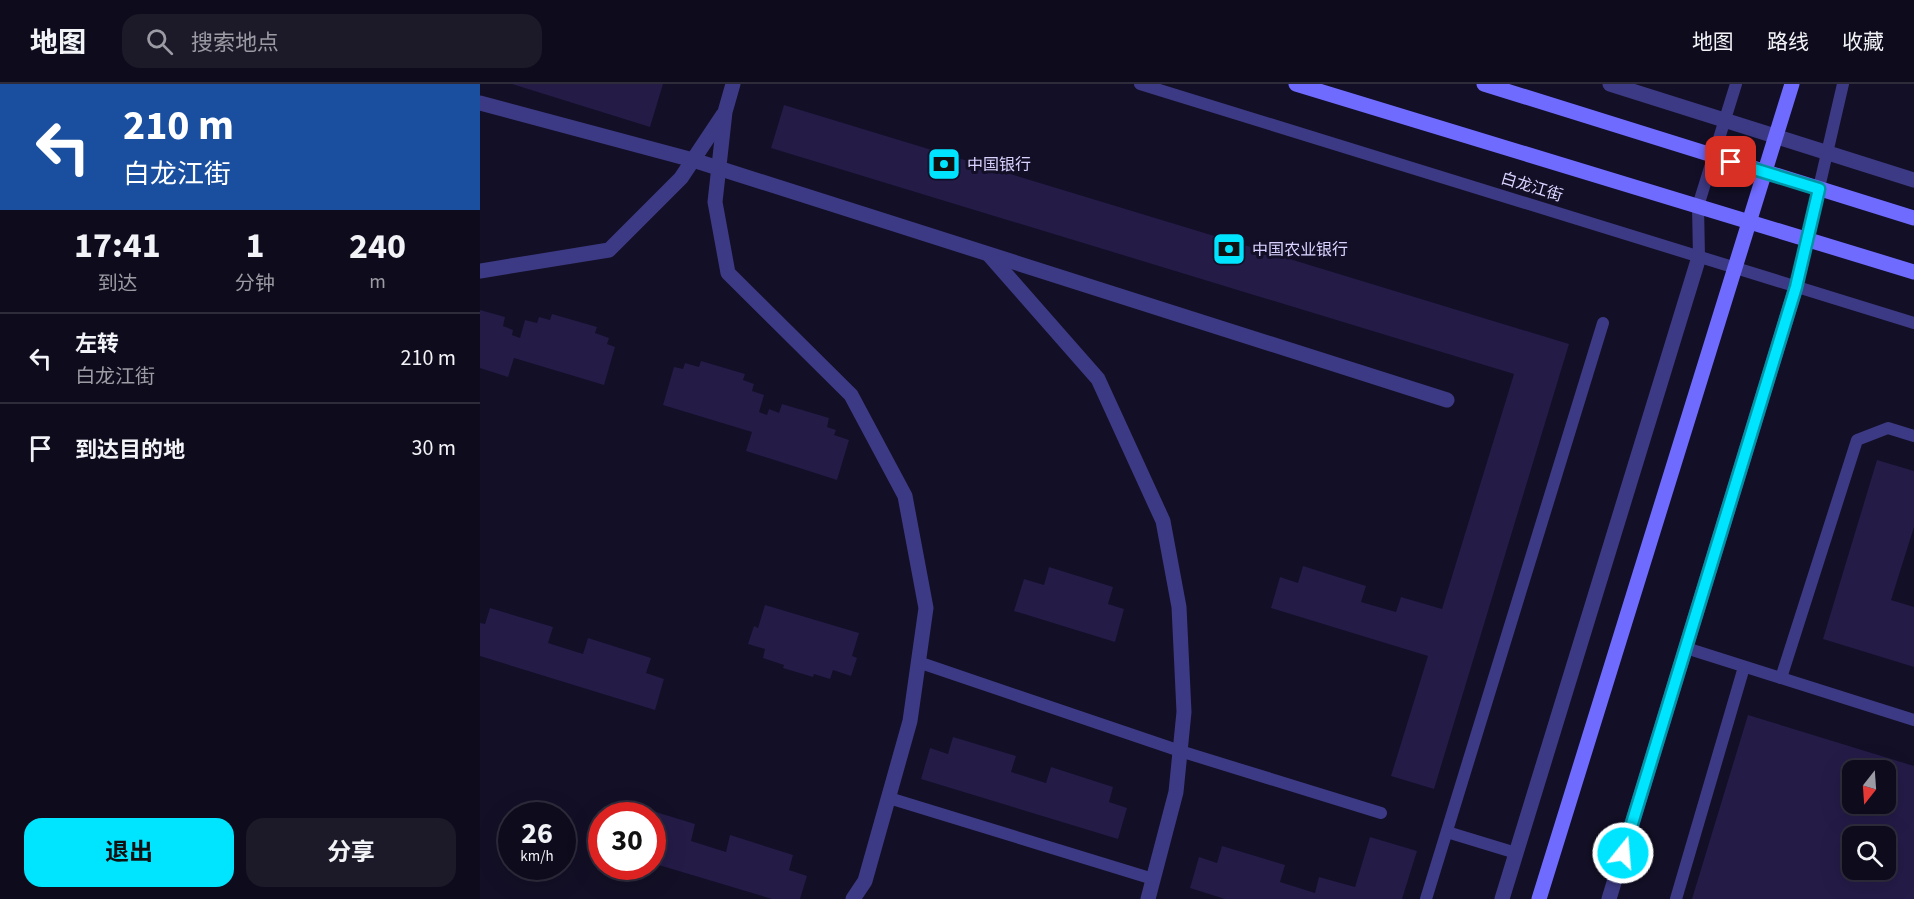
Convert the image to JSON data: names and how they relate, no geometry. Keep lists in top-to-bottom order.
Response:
{
  "streets": {
    "main road": ["白龙江街"]
  },
  "places": {
    "bank": ["中国银行", "中国农业银行"]
  },
  "north": "bottom",
  "page": {
    "header": "地图",
    "search": "搜索地点",
    "nav": ["地图", "路线", "收藏"],
    "turn": ["210 m", "白龙江街"],
    "eta": [
      "17:41",
      "到达",
      "1",
      "分钟",
      "240",
      "m"
    ],
    "list": [
      {
        "name": "左转",
        "note": "白龙江街",
        "value": "210 m"
      },
      {
        "name": "到达目的地",
        "value": "30 m"
      }
    ],
    "speed": "26 km/h",
    "limit": "30",
    "buttons": ["退出", "分享"]
  }
}
